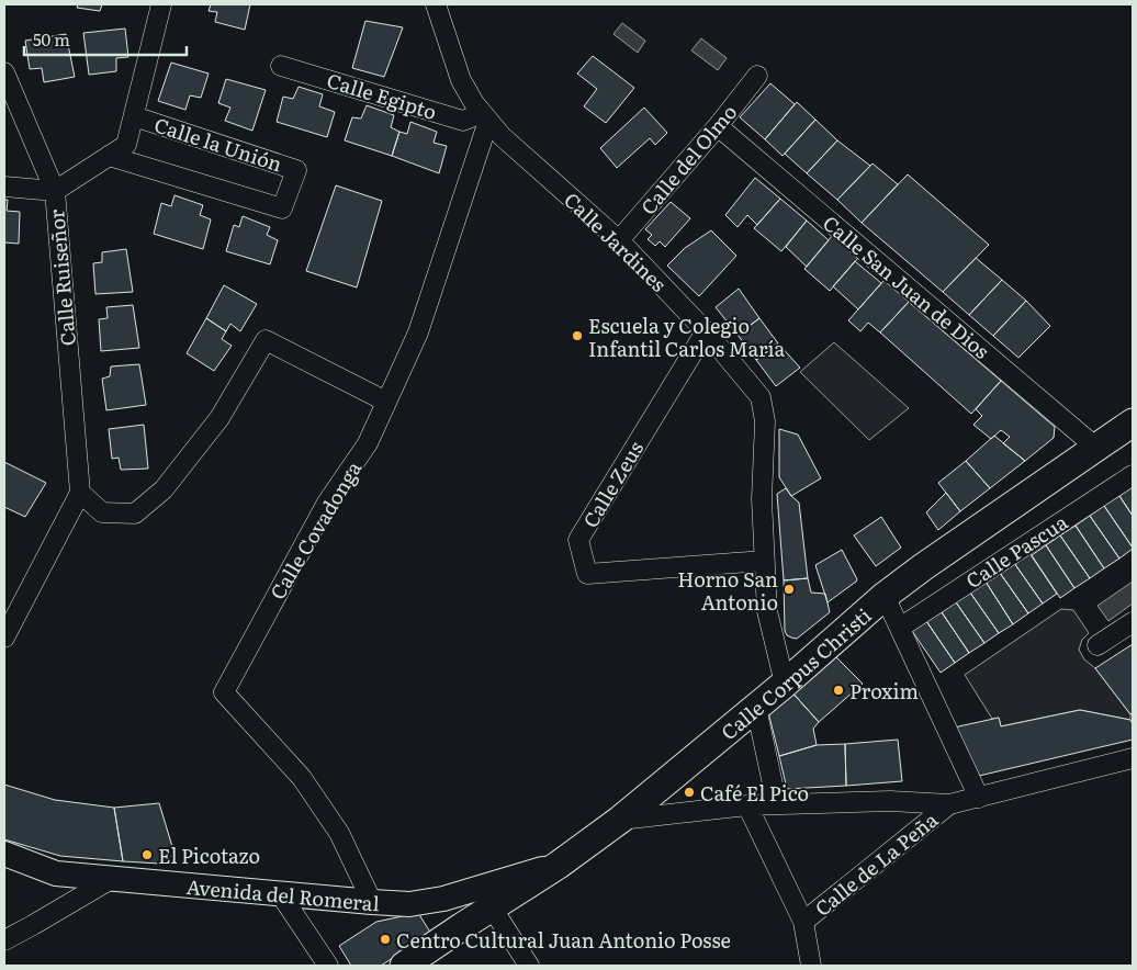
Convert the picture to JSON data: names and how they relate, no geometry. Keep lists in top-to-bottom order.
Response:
{
  "streets": {
    "main road": ["Calle Corpus Christi"],
    "street": [
      "Calle Egipto",
      "Calle la Unión",
      "Calle del Olmo",
      "Calle Jardines",
      "Calle Ruiseñor",
      "Calle San Juan de Dios",
      "Calle Zeus",
      "Calle Covadonga",
      "Calle Pascua",
      "Calle de La Peña",
      "Avenida del Romeral"
    ]
  },
  "crossings": [
    ["Calle Egipto", "Calle Jardines"],
    ["Calle Egipto", "Calle Covadonga"],
    ["Calle la Unión", "Calle Ruiseñor"],
    ["Calle del Olmo", "Calle Jardines"],
    ["Calle del Olmo", "Calle San Juan de Dios"],
    ["Calle Jardines", "Calle Zeus"],
    ["Calle Jardines", "Calle Covadonga"],
    ["Calle Jardines", "Calle Corpus Christi"],
    ["Calle San Juan de Dios", "Calle Corpus Christi"],
    ["Calle Covadonga", "Avenida del Romeral"],
    ["Calle Corpus Christi", "Avenida del Romeral"]
  ],
  "places": [
    "Escuela y Colegio Infantil Carlos María",
    "Horno San Antonio",
    "Proxim",
    "Café El Pico",
    "El Picotazo",
    "Centro Cultural Juan Antonio Posse"
  ],
  "scale_bar": "50 m"
}
